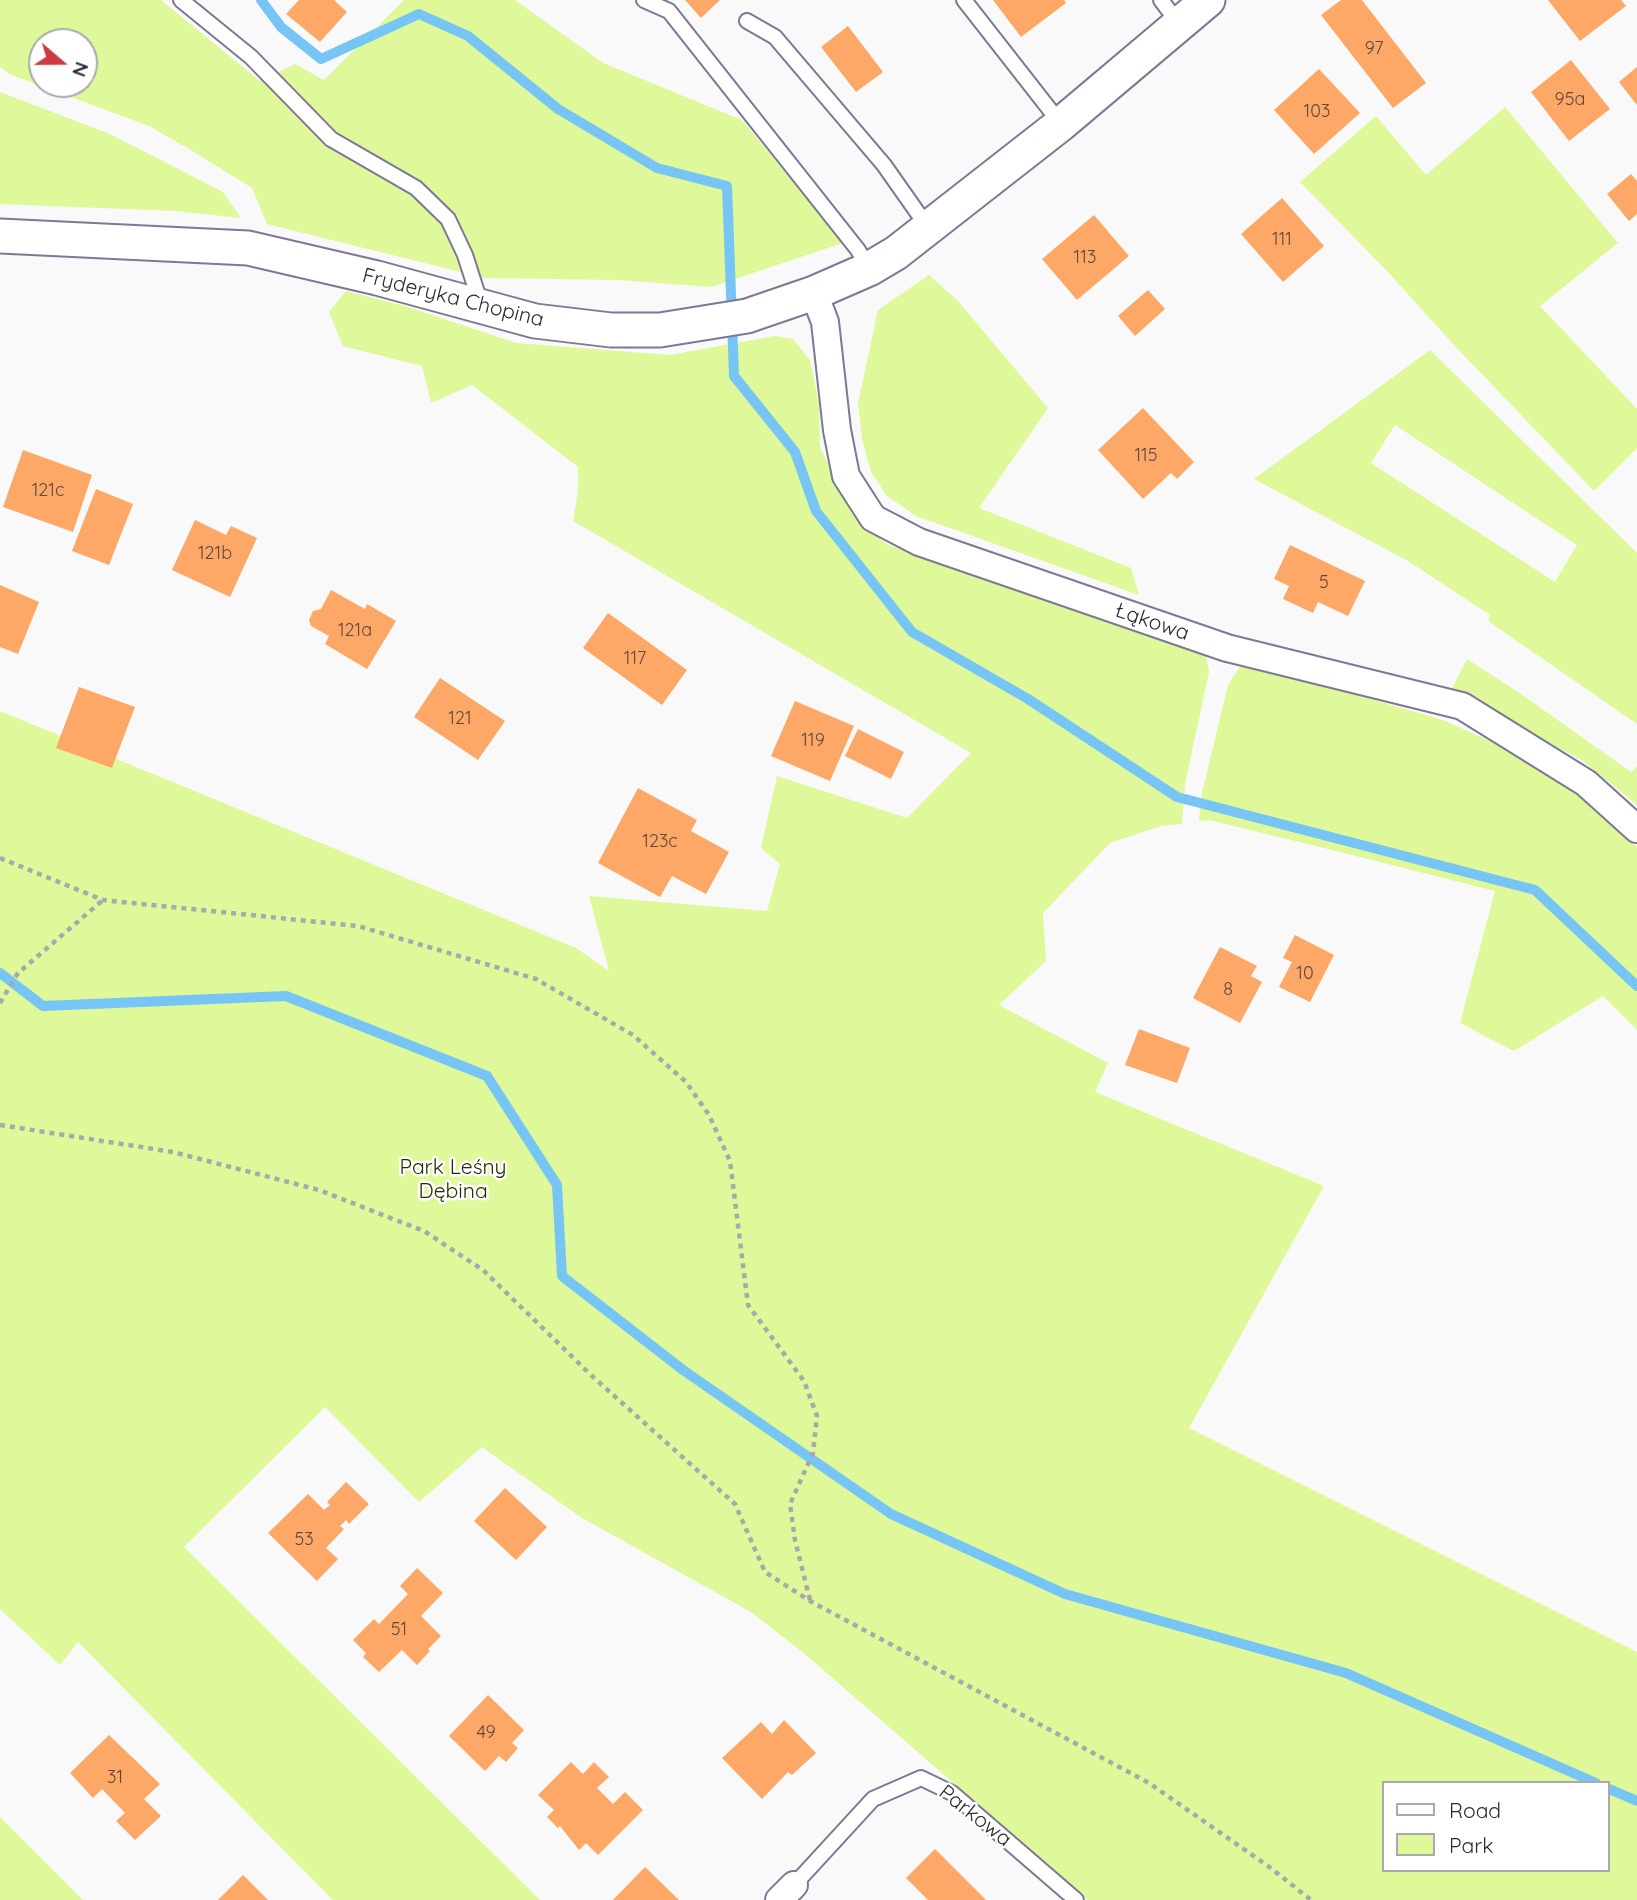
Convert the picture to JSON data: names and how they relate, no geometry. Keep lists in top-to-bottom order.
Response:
{
  "streets": {
    "street": ["Fryderyka Chopina", "Łąkowa"],
    "lane": ["Parkowa"]
  },
  "crossings": [
    ["Fryderyka Chopina", "Łąkowa"]
  ],
  "parks": ["Park Leśny Dębina"],
  "house_numbers": [
    "97",
    "95a",
    "103",
    "111",
    "113",
    "115",
    "121c",
    "121b",
    "5",
    "121a",
    "117",
    "121",
    "119",
    "123c",
    "10",
    "8",
    "53",
    "51",
    "49",
    "31"
  ],
  "legend": ["Road", "Park"],
  "north": "right"
}
